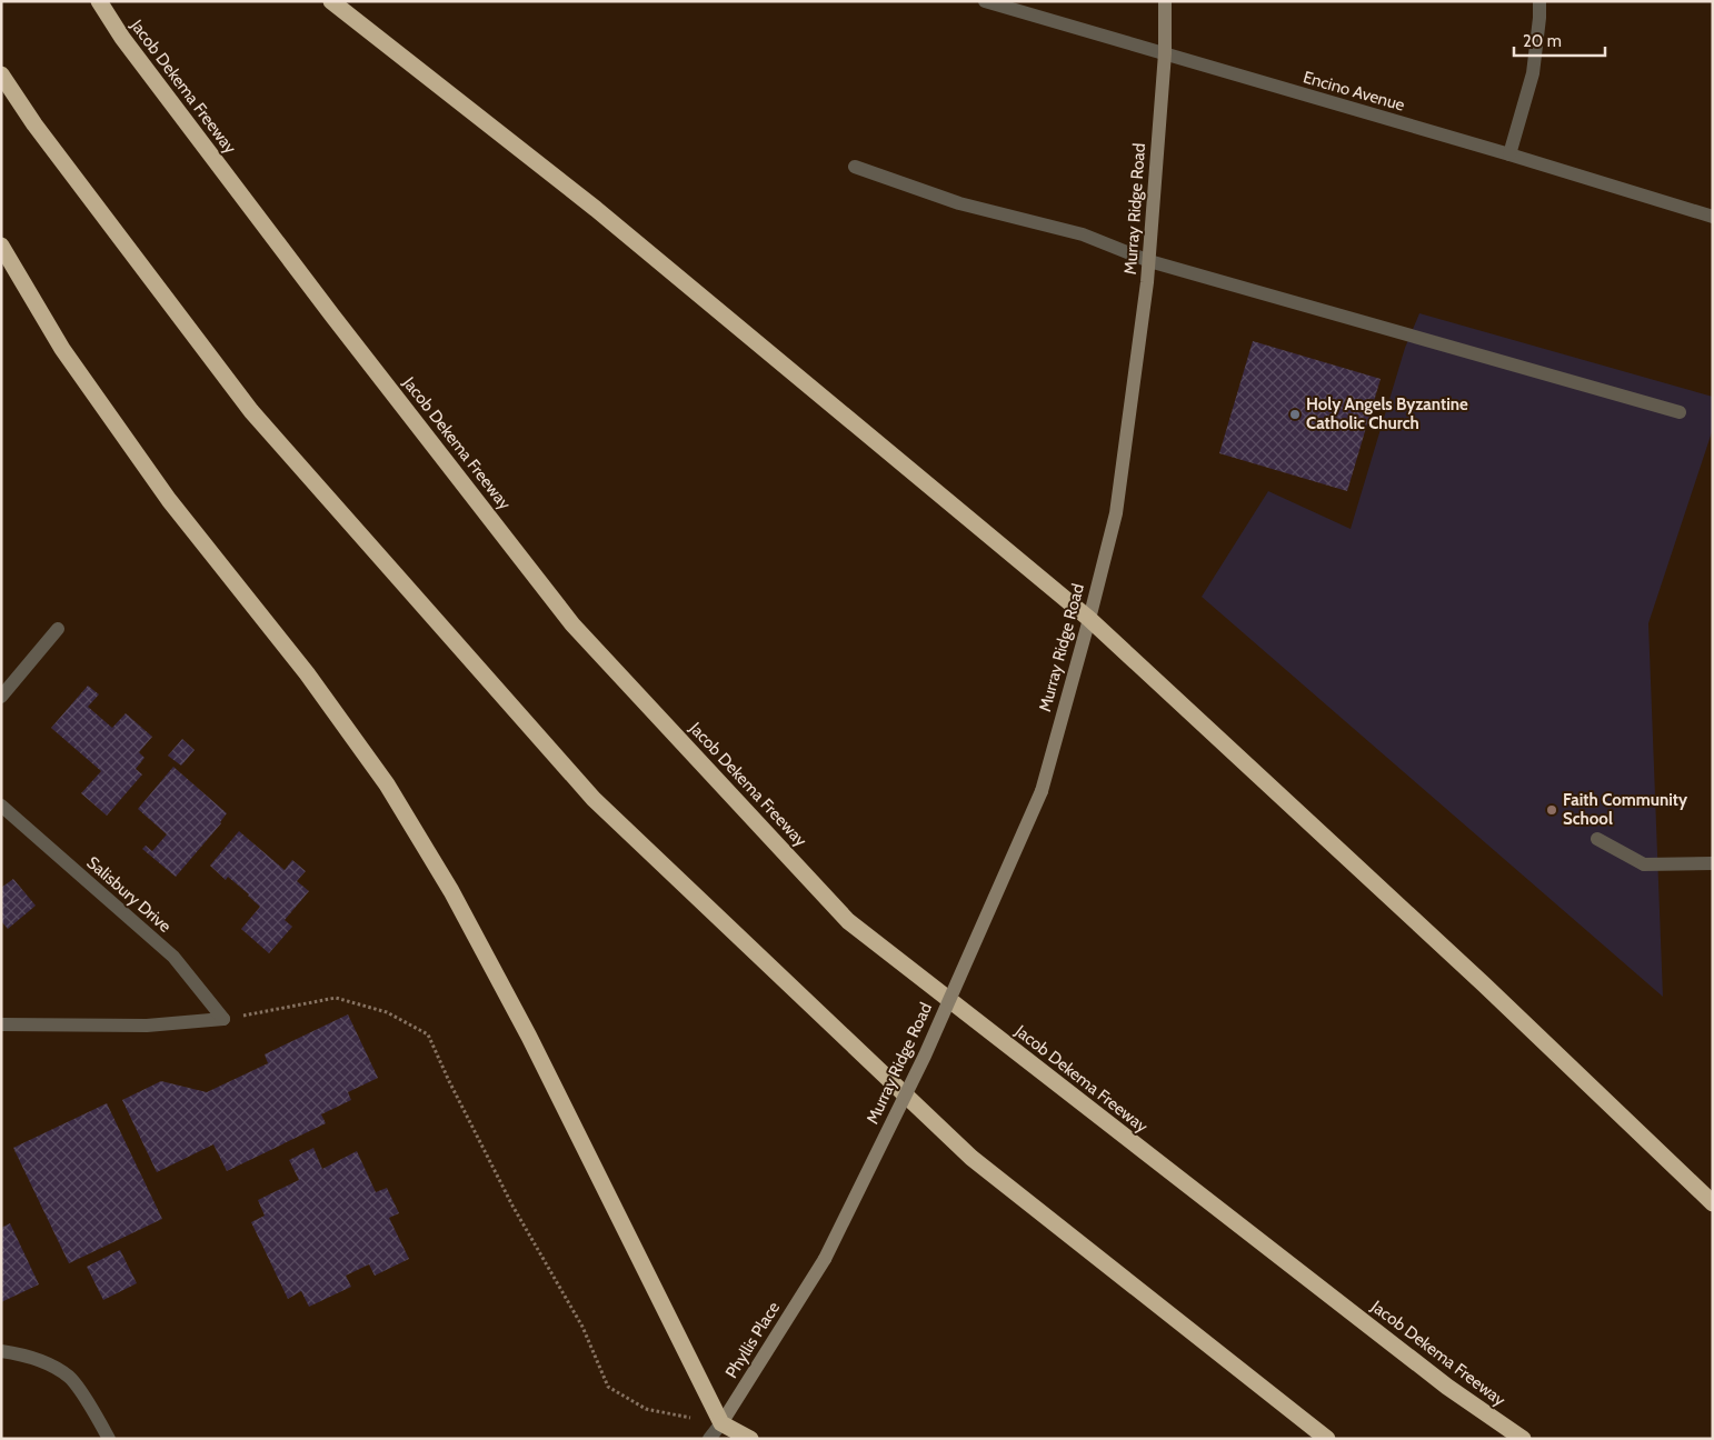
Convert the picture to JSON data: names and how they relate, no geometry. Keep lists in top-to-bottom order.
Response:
{
  "streets": {
    "highway": ["Jacob Dekema Freeway"],
    "main road": ["Murray Ridge Road", "Phyllis Place"],
    "street": ["Encino Avenue", "Salisbury Drive"]
  },
  "crossings": [
    ["Encino Avenue", "Murray Ridge Road"],
    ["Murray Ridge Road", "Phyllis Place"]
  ],
  "places": ["Holy Angels Byzantine Catholic Church", "Faith Community School"],
  "scale_bar": "20 m"
}
